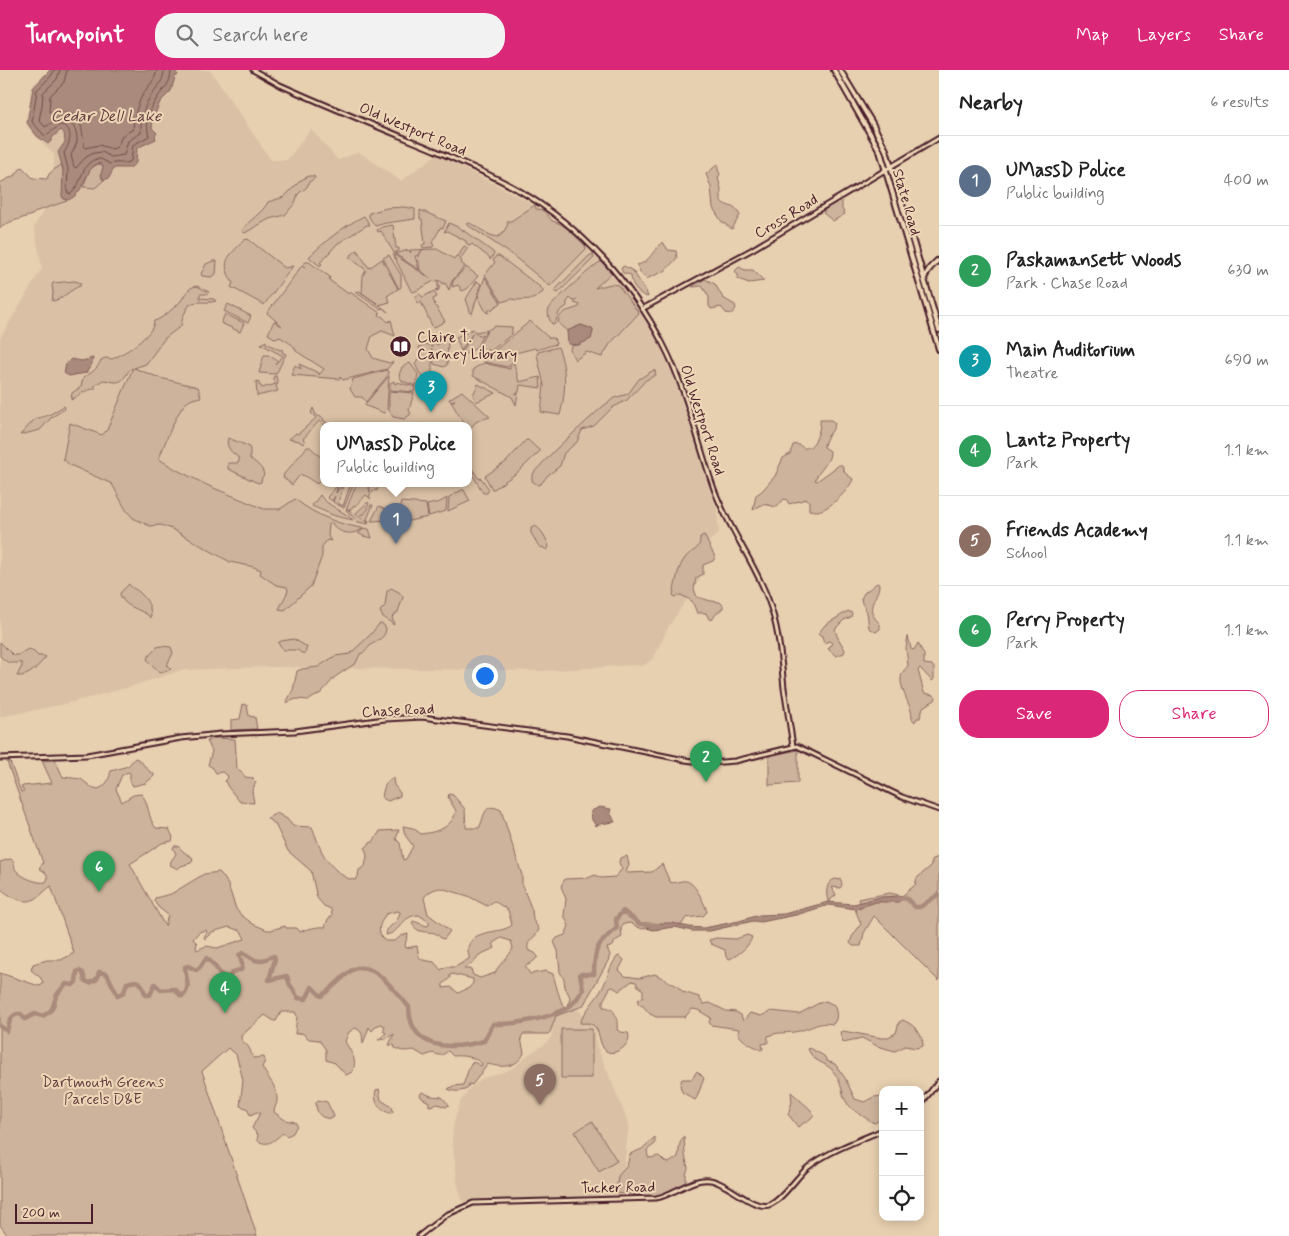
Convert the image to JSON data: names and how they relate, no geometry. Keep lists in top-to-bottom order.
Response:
{
  "streets": {
    "main road": [
      "Old Westport Road",
      "State Road",
      "Cross Road",
      "Chase Road",
      "Tucker Road"
    ]
  },
  "crossings": [
    ["Old Westport Road", "Cross Road"],
    ["Old Westport Road", "Chase Road"],
    ["State Road", "Cross Road"]
  ],
  "water": ["Cedar Dell Lake"],
  "parks": ["Dartmouth Greens Parcels D&E"],
  "places": {
    "library": ["Claire T. Carney Library"]
  },
  "scale_bar": "200 m",
  "page": {
    "header": "Turnpoint",
    "search": "Search here",
    "nav": ["Map", "Layers", "Share"],
    "heading": ["Nearby", "6 results"],
    "list": [
      {
        "mark": "1",
        "name": "UMassD Police",
        "note": "Public building",
        "value": "400 m"
      },
      {
        "mark": "2",
        "name": "Paskamansett Woods",
        "note": "Park · Chase Road",
        "value": "630 m"
      },
      {
        "mark": "3",
        "name": "Main Auditorium",
        "note": "Theatre",
        "value": "690 m"
      },
      {
        "mark": "4",
        "name": "Lantz Property",
        "note": "Park",
        "value": "1.1 km"
      },
      {
        "mark": "5",
        "name": "Friends Academy",
        "note": "School",
        "value": "1.1 km"
      },
      {
        "mark": "6",
        "name": "Perry Property",
        "note": "Park",
        "value": "1.1 km"
      }
    ],
    "pins": [
      "3",
      "1",
      "2",
      "6",
      "4",
      "5"
    ],
    "popup": ["UMassD Police", "Public building"],
    "buttons": ["Save", "Share"],
    "map_buttons": ["+", "−"],
    "scale": "200 m"
  }
}
